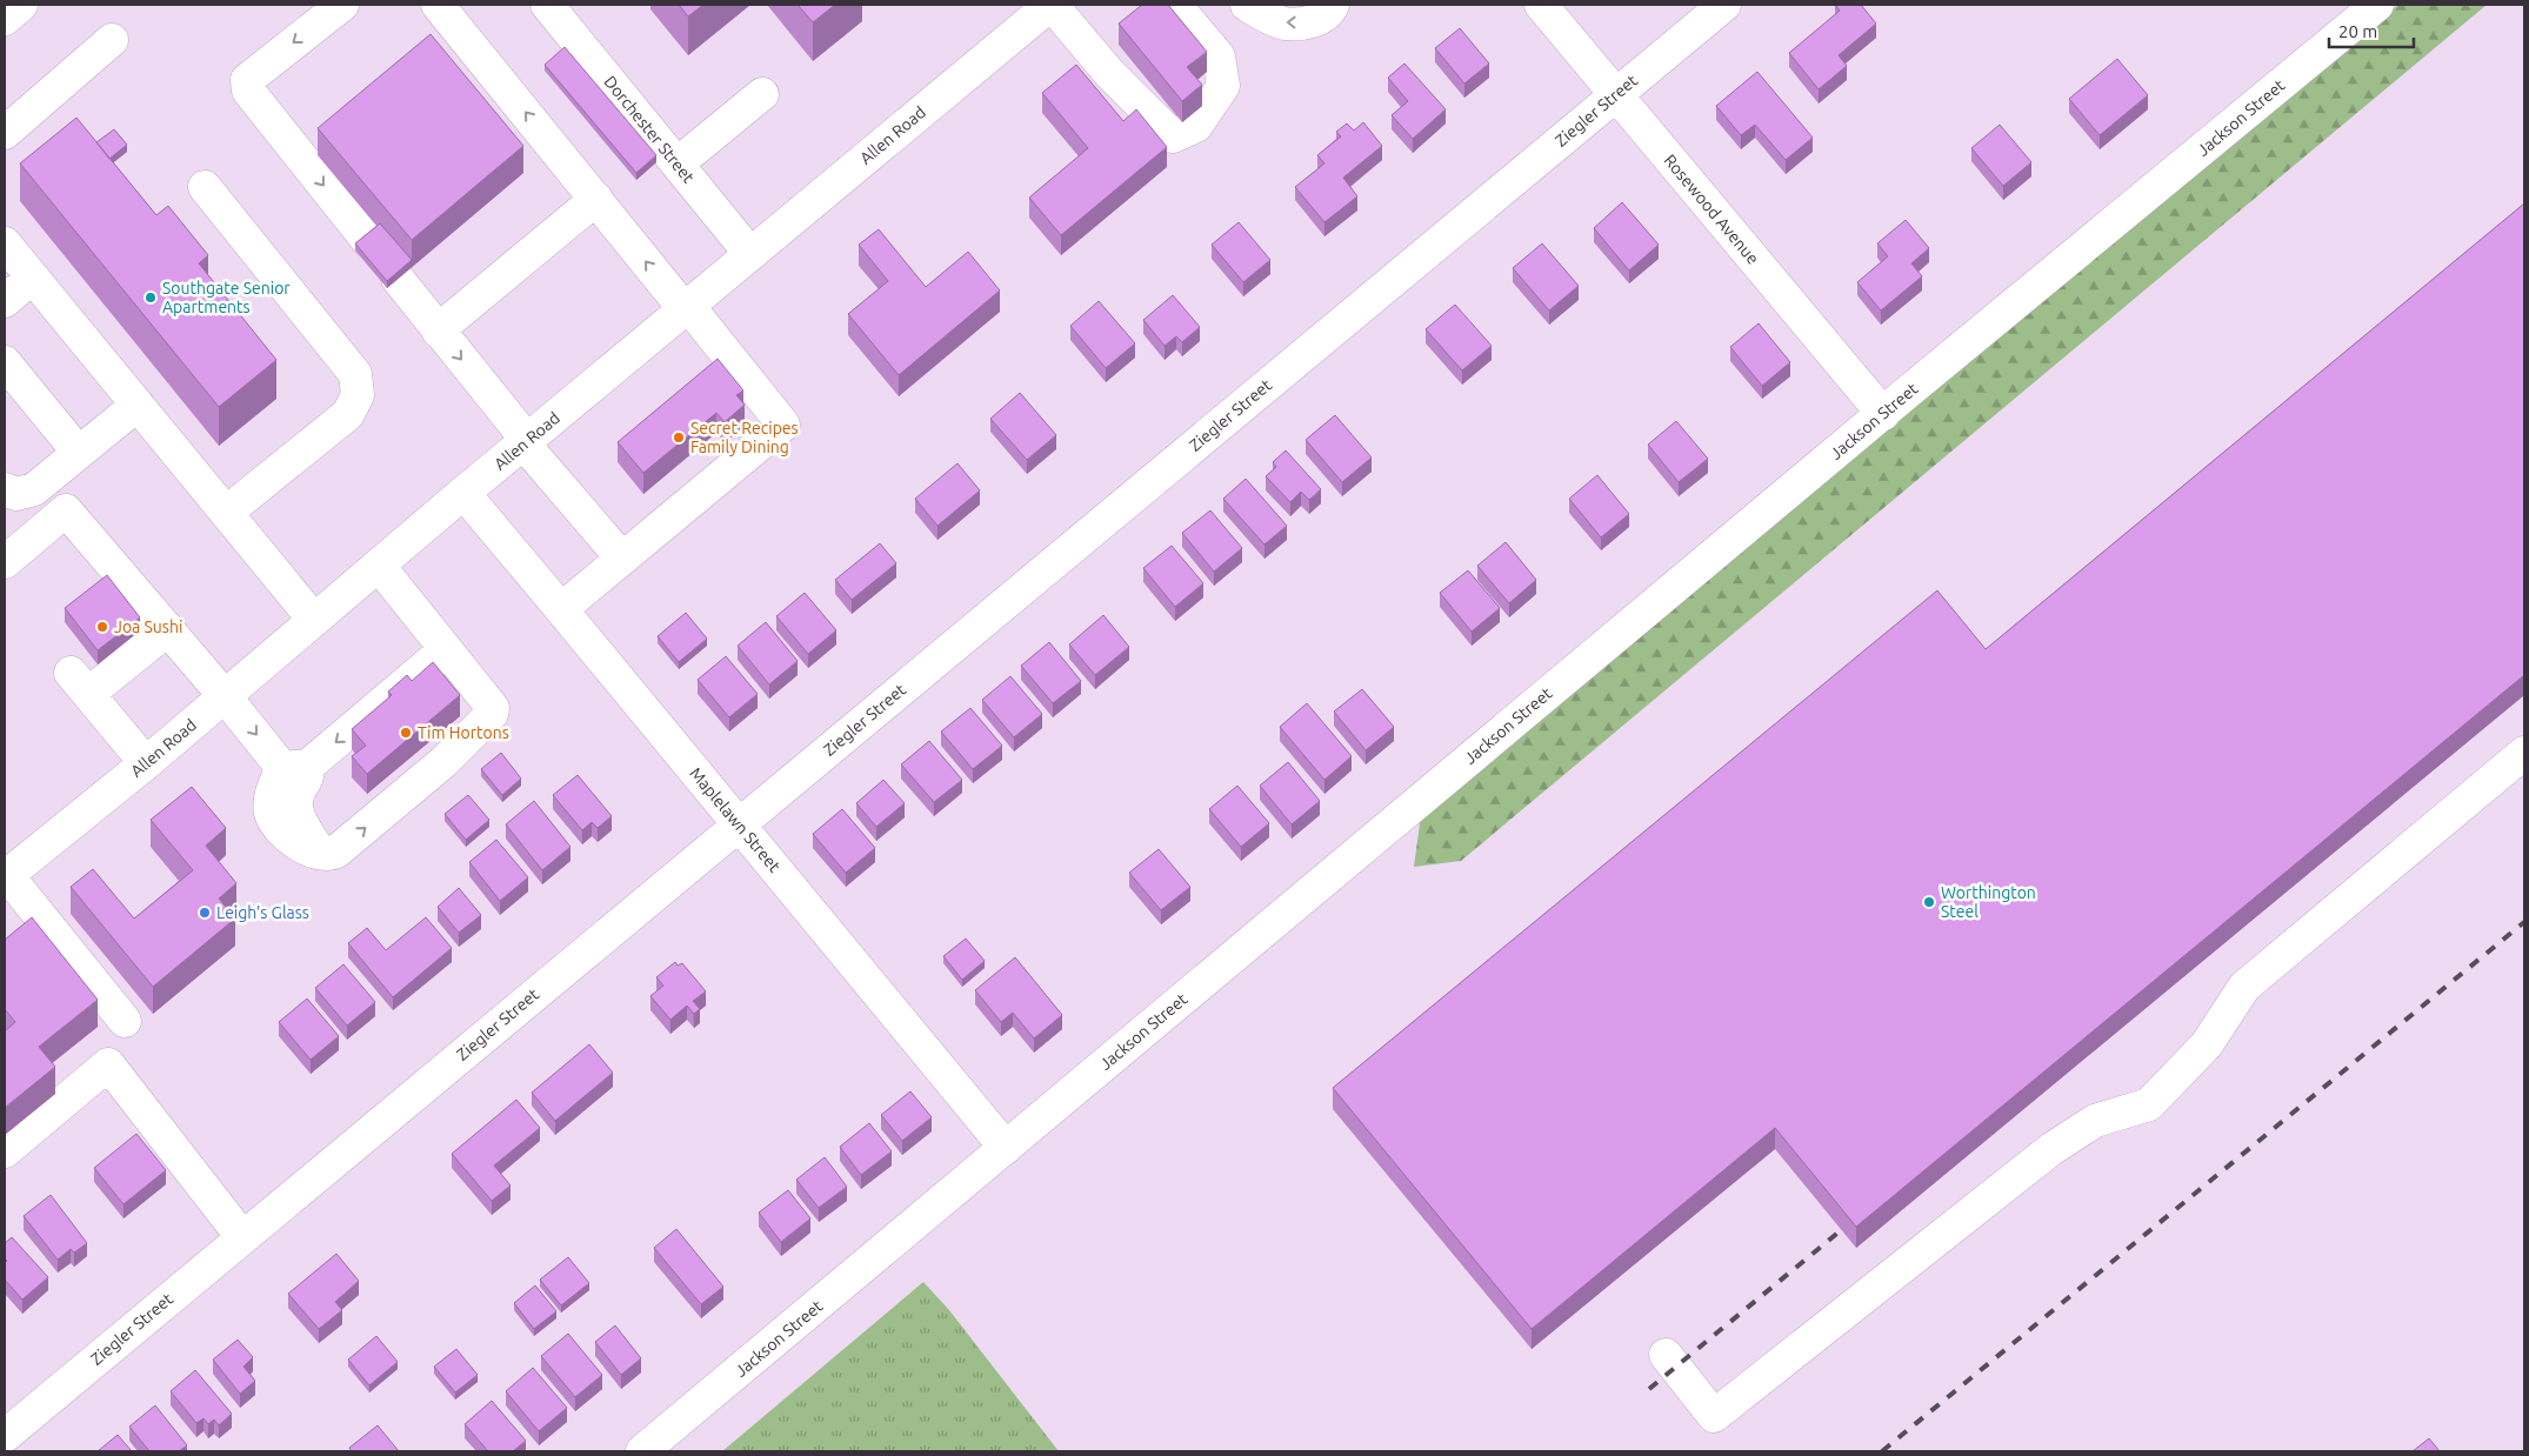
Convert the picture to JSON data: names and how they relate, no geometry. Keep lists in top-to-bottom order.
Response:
{
  "streets": {
    "street": [
      "Ziegler Street",
      "Jackson Street",
      "Dorchester Street",
      "Allen Road",
      "Rosewood Avenue",
      "Maplelawn Street"
    ]
  },
  "crossings": [
    ["Ziegler Street", "Rosewood Avenue"],
    ["Ziegler Street", "Maplelawn Street"],
    ["Jackson Street", "Rosewood Avenue"],
    ["Jackson Street", "Maplelawn Street"],
    ["Dorchester Street", "Allen Road"],
    ["Allen Road", "Maplelawn Street"]
  ],
  "places": [
    "Southgate Senior Apartments",
    "Secret Recipes Family Dining",
    "Joa Sushi",
    "Tim Hortons",
    "Worthington Steel",
    "Leigh's Glass"
  ],
  "scale_bar": "20 m"
}
